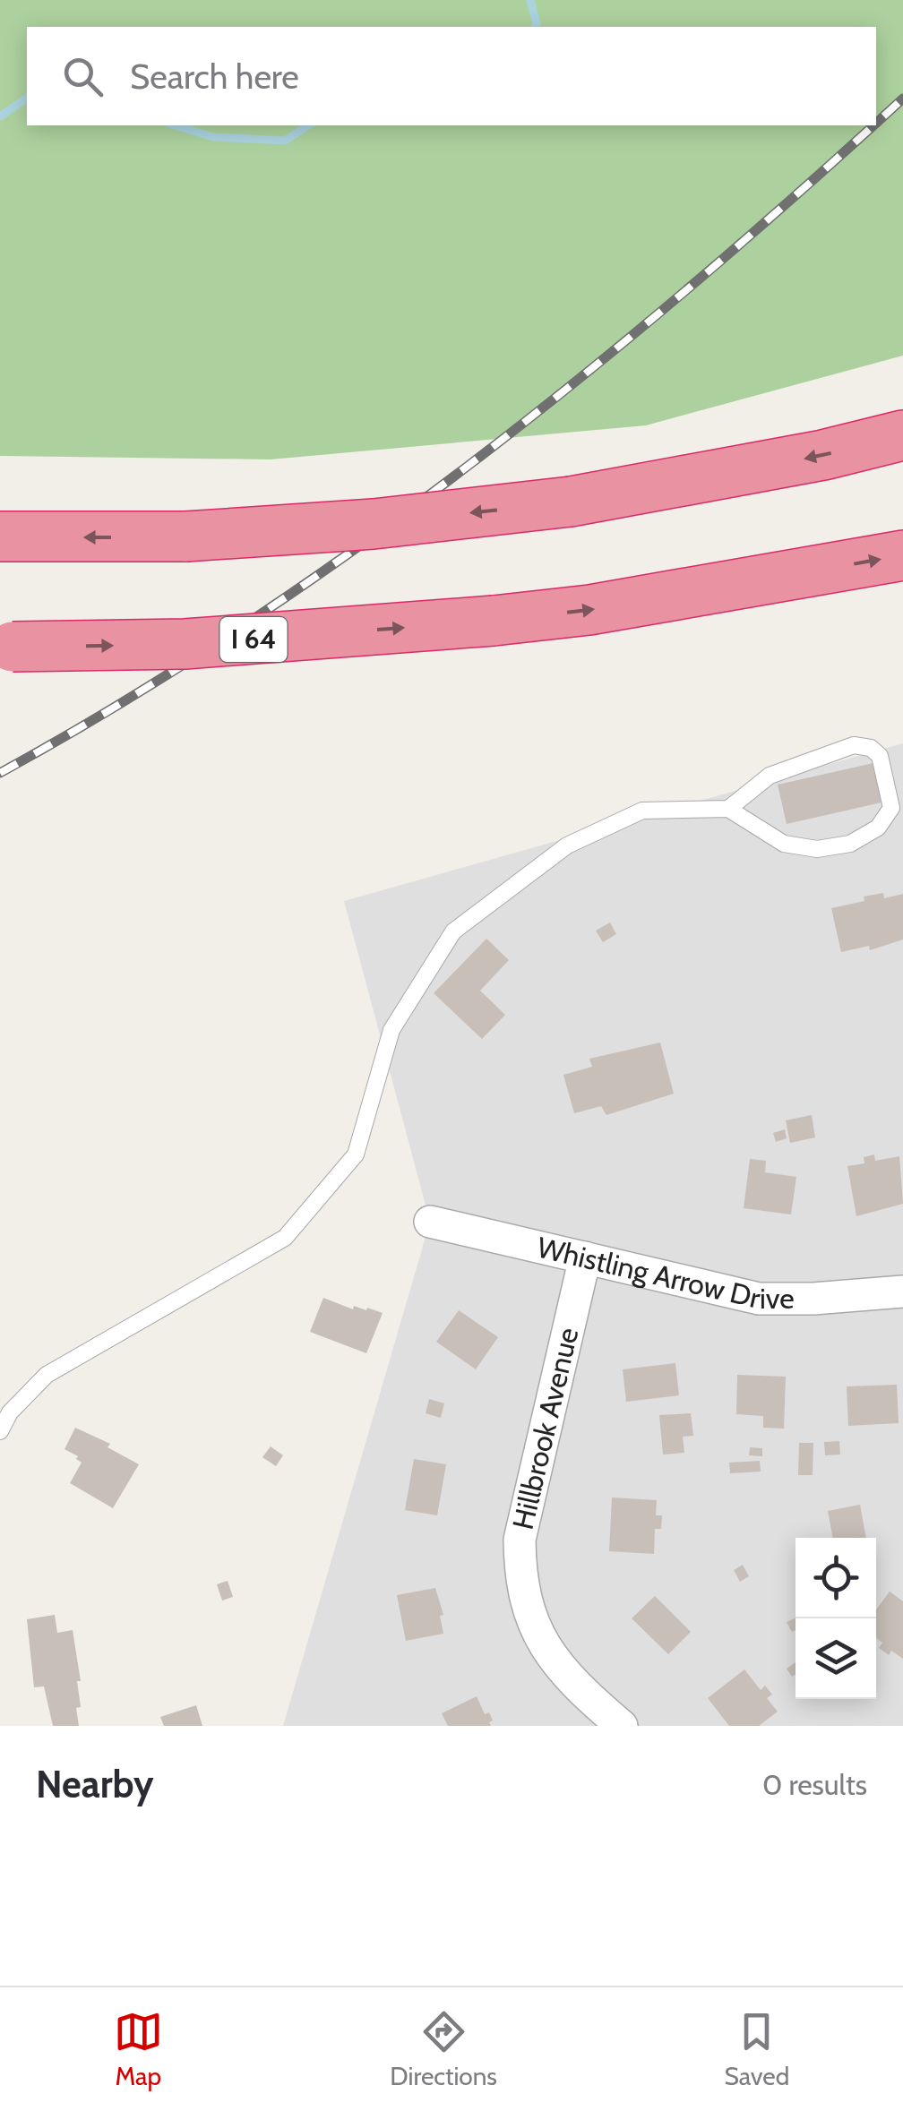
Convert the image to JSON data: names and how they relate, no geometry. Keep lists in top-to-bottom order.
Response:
{
  "streets": {
    "highway": ["I 64"],
    "street": ["Whistling Arrow Drive", "Hillbrook Avenue"]
  },
  "crossings": [
    ["Whistling Arrow Drive", "Hillbrook Avenue"]
  ],
  "page": {
    "search": "Search here",
    "heading": ["Nearby", "0 results"],
    "nav": ["Map", "Directions", "Saved"]
  }
}
